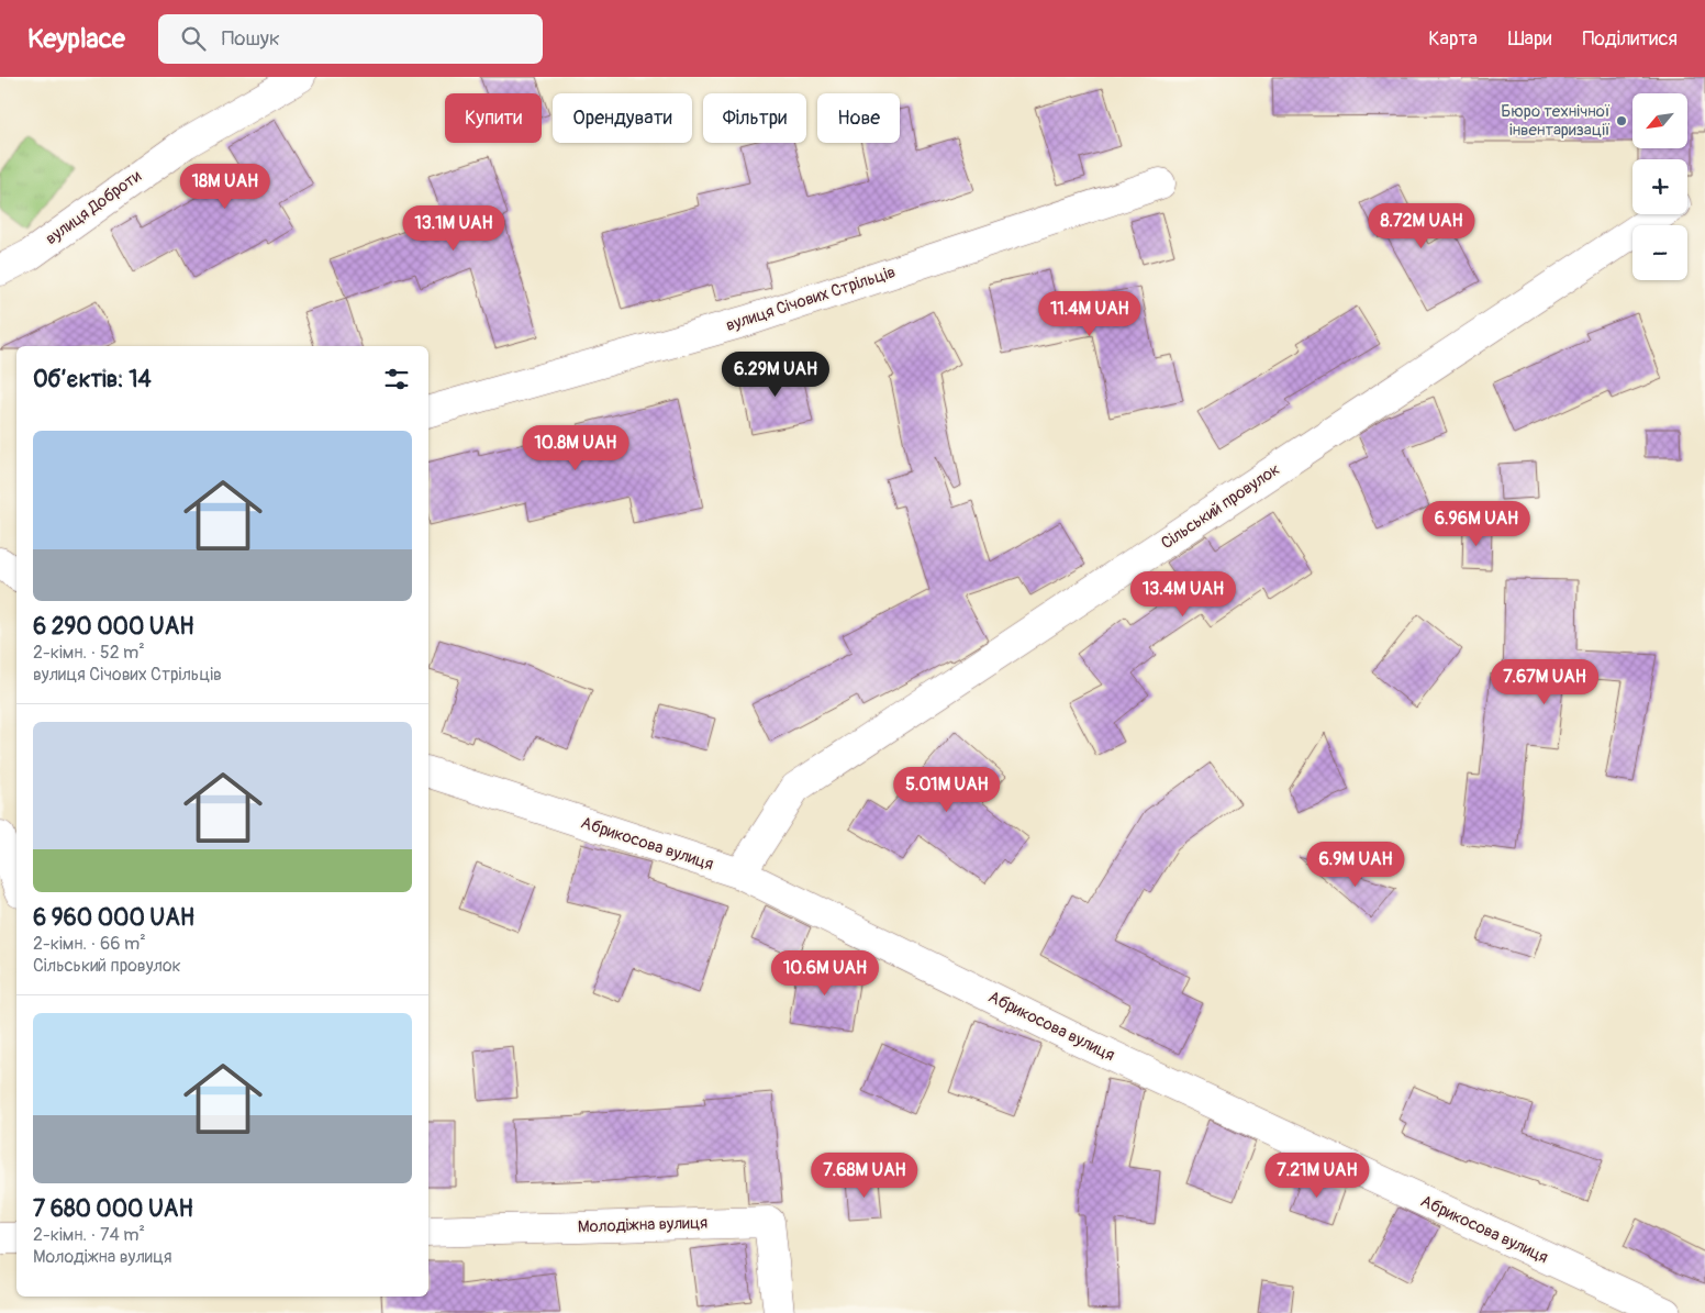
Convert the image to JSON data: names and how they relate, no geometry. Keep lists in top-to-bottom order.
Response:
{
  "streets": {
    "street": [
      "вулиця Доброти",
      "вулиця Січових Стрільців",
      "Сільський провулок",
      "Абрикосова вулиця",
      "Молодіжна вулиця"
    ]
  },
  "crossings": [
    ["Сільський провулок", "Абрикосова вулиця"]
  ],
  "places": ["Бюро технічної інвентаризації"],
  "north": "bottom left",
  "page": {
    "header": "Keyplace",
    "search": "Пошук",
    "nav": ["Карта", "Шари", "Поділитися"],
    "map_buttons": ["+", "−"],
    "chip": [
      "Купити",
      "Орендувати",
      "Фільтри",
      "Нове"
    ],
    "price": [
      "18M UAH",
      "8.72M UAH",
      "13.1M UAH",
      "11.4M UAH",
      "6.29M UAH",
      "10.8M UAH",
      "6.96M UAH",
      "13.4M UAH",
      "7.67M UAH",
      "5.01M UAH",
      "6.9M UAH",
      "10.6M UAH",
      "7.68M UAH",
      "7.21M UAH"
    ],
    "heading": "Об’єктів: 14",
    "list": [
      {
        "name": "6 290 000 UAH",
        "note": "2-кімн. · 52 m² · вулиця Січових Стрільців"
      },
      {
        "name": "6 960 000 UAH",
        "note": "2-кімн. · 66 m² · Сільський провулок"
      },
      {
        "name": "7 680 000 UAH",
        "note": "2-кімн. · 74 m² · Молодіжна вулиця"
      }
    ]
  }
}
